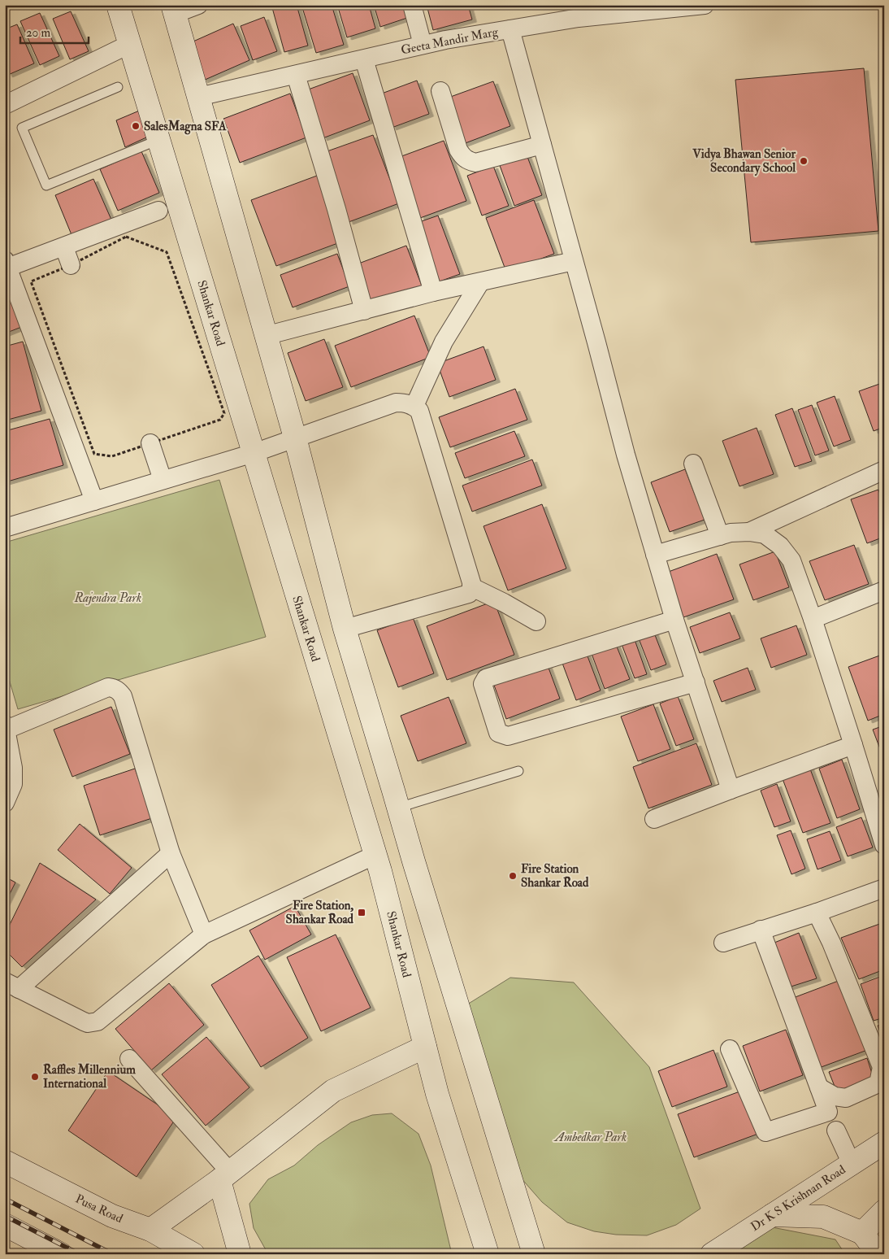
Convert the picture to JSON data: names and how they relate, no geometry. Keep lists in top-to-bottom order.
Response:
{
  "streets": {
    "main road": ["Shankar Road", "Dr K S Krishnan Road", "Pusa Road"],
    "street": ["Geeta Mandir Marg"]
  },
  "parks": ["Rajendra Park", "Ambedkar Park"],
  "places": {
    "other": [
      "SalesMagna SFA",
      "Vidya Bhawan Senior Secondary School",
      "Fire Station Shankar Road",
      "Raffles Millennium International"
    ],
    "transit": ["Fire Station, Shankar Road"]
  },
  "scale_bar": "20 m"
}
